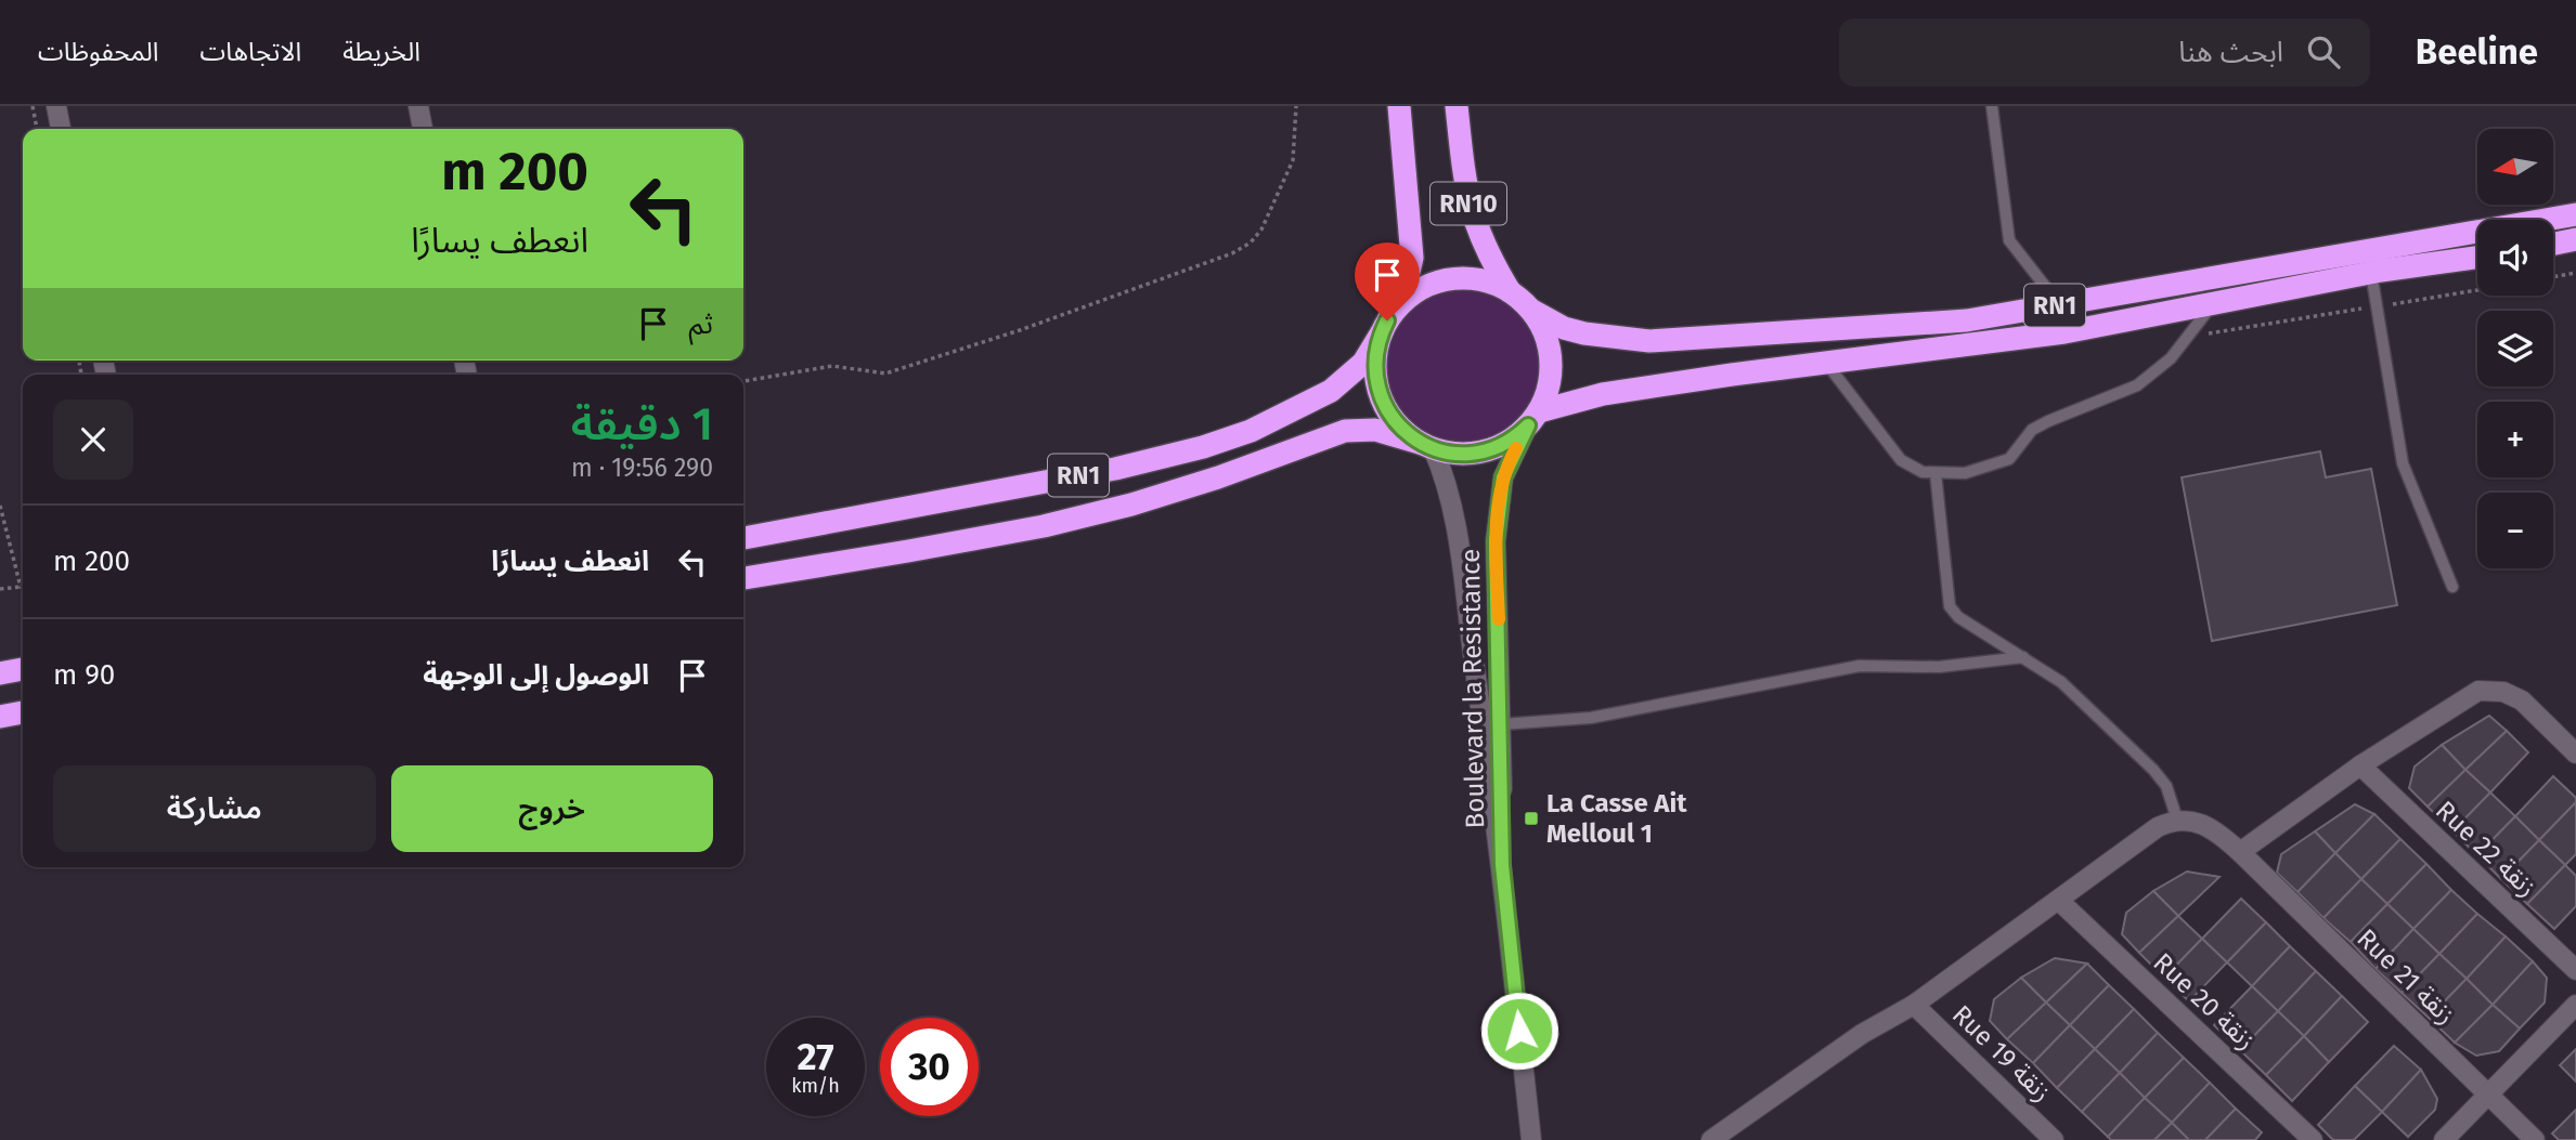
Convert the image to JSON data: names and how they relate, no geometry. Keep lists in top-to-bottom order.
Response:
{
  "streets": {
    "highway": ["RN10", "RN1"],
    "street": [
      "Boulevard la Resistance",
      "Rue 22 زنقة",
      "Rue 21 زنقة",
      "Rue 20 زنقة",
      "Rue 19 زنقة"
    ]
  },
  "crossings": [
    ["RN10", "RN1"],
    ["RN10", "Boulevard la Resistance"],
    ["RN1", "Boulevard la Resistance"]
  ],
  "places": {
    "transit": ["La Casse Ait Melloul 1"]
  },
  "north": "left",
  "page": {
    "header": "Beeline",
    "search": "ابحث هنا",
    "nav": ["الخريطة", "الاتجاهات", "المحفوظات"],
    "map_buttons": ["+", "−"],
    "turn": ["200 m", "انعطف يسارًا"],
    "then": "ثم",
    "heading": ["1 دقيقة", "290 m · 19:56"],
    "list": [
      {
        "name": "انعطف يسارًا",
        "value": "200 m"
      },
      {
        "name": "الوصول إلى الوجهة",
        "value": "90 m"
      }
    ],
    "buttons": ["خروج", "مشاركة"],
    "speed": "27 km/h",
    "limit": "30"
  }
}
